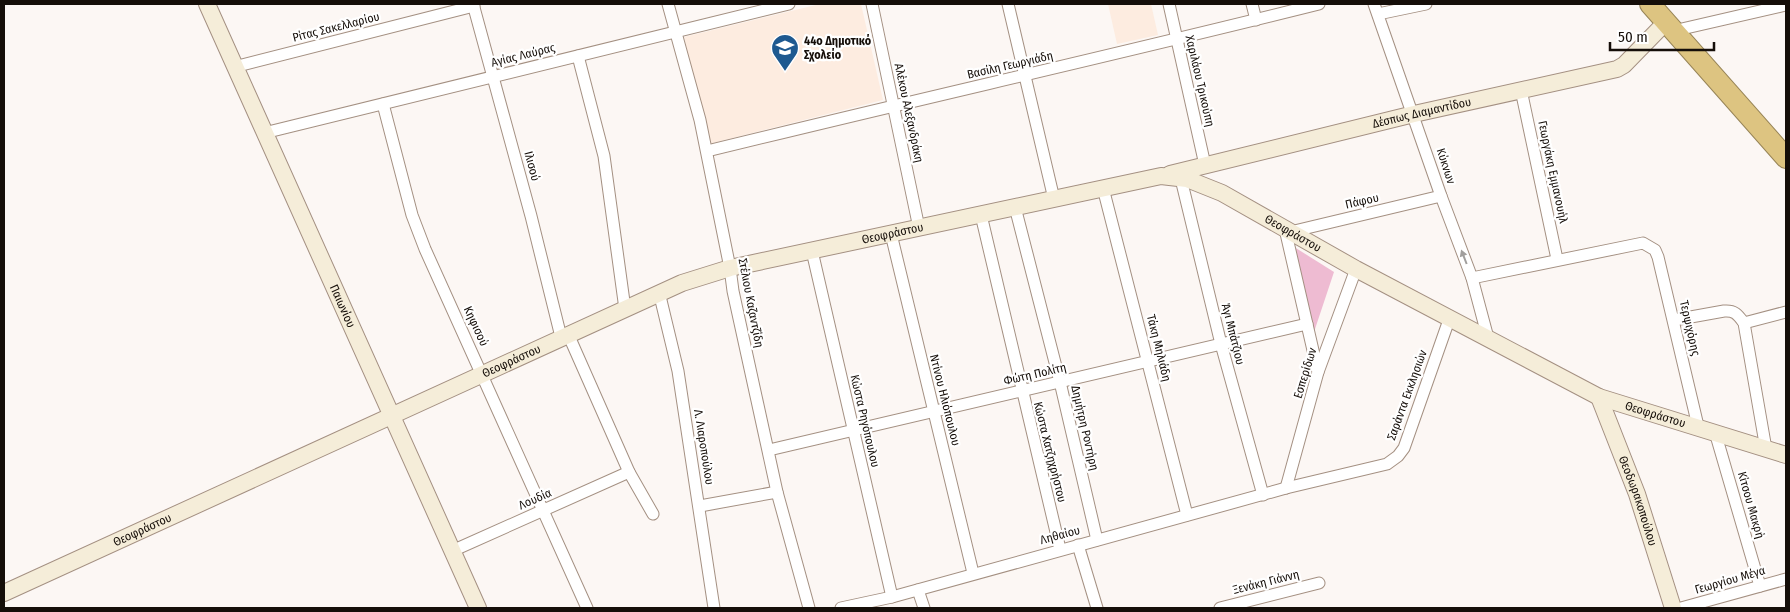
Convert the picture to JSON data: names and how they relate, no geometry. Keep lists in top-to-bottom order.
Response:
{
  "streets": {
    "street": [
      "Ρίτας Σακελλαρίου",
      "Αγίας Λαύρας",
      "Βασίλη Γεωργιάδη",
      "Χαριλάου Τρικούπη",
      "Αλέκου Αλεξανδράκη",
      "Δέσπως Διαμαντίδου",
      "Ιλισού",
      "Κύκνων",
      "Γεωργάκη Εμμανουήλ",
      "Πάφου",
      "Θεοφράστου",
      "Στέλιου Καζαντζίδη",
      "Παιωνίου",
      "Κηφισού",
      "Τερψιχόρης",
      "Άγι Μπάτζιου",
      "Τάκη Μηλιάδη",
      "Εσπερίδων",
      "Φώτη Πολίτη",
      "Σαράντα Εκκλησιών",
      "Ντίνου Ηλιόπουλου",
      "Κώστα Ρηγόπουλου",
      "Δημήτρη Ροντήρη",
      "Λ. Λιαροπούλου",
      "Κώστα Χατζηχρήστου",
      "Λουδία",
      "Θεοδωρακοπούλου",
      "Κίτσου Μακρή",
      "Ληθαίου",
      "Γεωργίου Μέγα",
      "Ξενάκη Γιάννη"
    ]
  },
  "crossings": [
    ["Ρίτας Σακελλαρίου", "Ιλισού"],
    ["Ρίτας Σακελλαρίου", "Παιωνίου"],
    ["Αγίας Λαύρας", "Ιλισού"],
    ["Αγίας Λαύρας", "Στέλιου Καζαντζίδη"],
    ["Αγίας Λαύρας", "Παιωνίου"],
    ["Αγίας Λαύρας", "Κηφισού"],
    ["Βασίλη Γεωργιάδη", "Χαριλάου Τρικούπη"],
    ["Βασίλη Γεωργιάδη", "Αλέκου Αλεξανδράκη"],
    ["Βασίλη Γεωργιάδη", "Στέλιου Καζαντζίδη"],
    ["Χαριλάου Τρικούπη", "Δέσπως Διαμαντίδου"],
    ["Αλέκου Αλεξανδράκη", "Θεοφράστου"],
    ["Δέσπως Διαμαντίδου", "Κύκνων"],
    ["Δέσπως Διαμαντίδου", "Γεωργάκη Εμμανουήλ"],
    ["Δέσπως Διαμαντίδου", "Θεοφράστου"],
    ["Ιλισού", "Θεοφράστου"],
    ["Ιλισού", "Λουδία"],
    ["Κύκνων", "Πάφου"],
    ["Κύκνων", "Θεοφράστου"],
    ["Γεωργάκη Εμμανουήλ", "Τερψιχόρης"],
    ["Πάφου", "Θεοφράστου"],
    ["Θεοφράστου", "Στέλιου Καζαντζίδη"],
    ["Θεοφράστου", "Παιωνίου"],
    ["Θεοφράστου", "Κηφισού"],
    ["Θεοφράστου", "Τερψιχόρης"],
    ["Θεοφράστου", "Άγι Μπάτζιου"],
    ["Θεοφράστου", "Τάκη Μηλιάδη"],
    ["Θεοφράστου", "Εσπερίδων"],
    ["Θεοφράστου", "Σαράντα Εκκλησιών"],
    ["Θεοφράστου", "Ντίνου Ηλιόπουλου"],
    ["Θεοφράστου", "Κώστα Ρηγόπουλου"],
    ["Θεοφράστου", "Δημήτρη Ροντήρη"],
    ["Θεοφράστου", "Λ. Λιαροπούλου"],
    ["Θεοφράστου", "Κώστα Χατζηχρήστου"],
    ["Θεοφράστου", "Θεοδωρακοπούλου"],
    ["Θεοφράστου", "Κίτσου Μακρή"],
    ["Στέλιου Καζαντζίδη", "Φώτη Πολίτη"],
    ["Παιωνίου", "Λουδία"],
    ["Κηφισού", "Λουδία"],
    ["Άγι Μπάτζιου", "Φώτη Πολίτη"],
    ["Άγι Μπάτζιου", "Ληθαίου"],
    ["Τάκη Μηλιάδη", "Φώτη Πολίτη"],
    ["Τάκη Μηλιάδη", "Ληθαίου"],
    ["Εσπερίδων", "Σαράντα Εκκλησιών"],
    ["Εσπερίδων", "Ληθαίου"],
    ["Φώτη Πολίτη", "Ντίνου Ηλιόπουλου"],
    ["Φώτη Πολίτη", "Κώστα Ρηγόπουλου"],
    ["Φώτη Πολίτη", "Δημήτρη Ροντήρη"],
    ["Φώτη Πολίτη", "Κώστα Χατζηχρήστου"],
    ["Σαράντα Εκκλησιών", "Ληθαίου"],
    ["Ντίνου Ηλιόπουλου", "Ληθαίου"],
    ["Κώστα Ρηγόπουλου", "Ληθαίου"],
    ["Δημήτρη Ροντήρη", "Ληθαίου"],
    ["Κώστα Χατζηχρήστου", "Ληθαίου"],
    ["Κίτσου Μακρή", "Γεωργίου Μέγα"]
  ],
  "places": {
    "school or university": ["44ο Δημοτικό Σχολείο"]
  },
  "scale_bar": "50 m"
}
